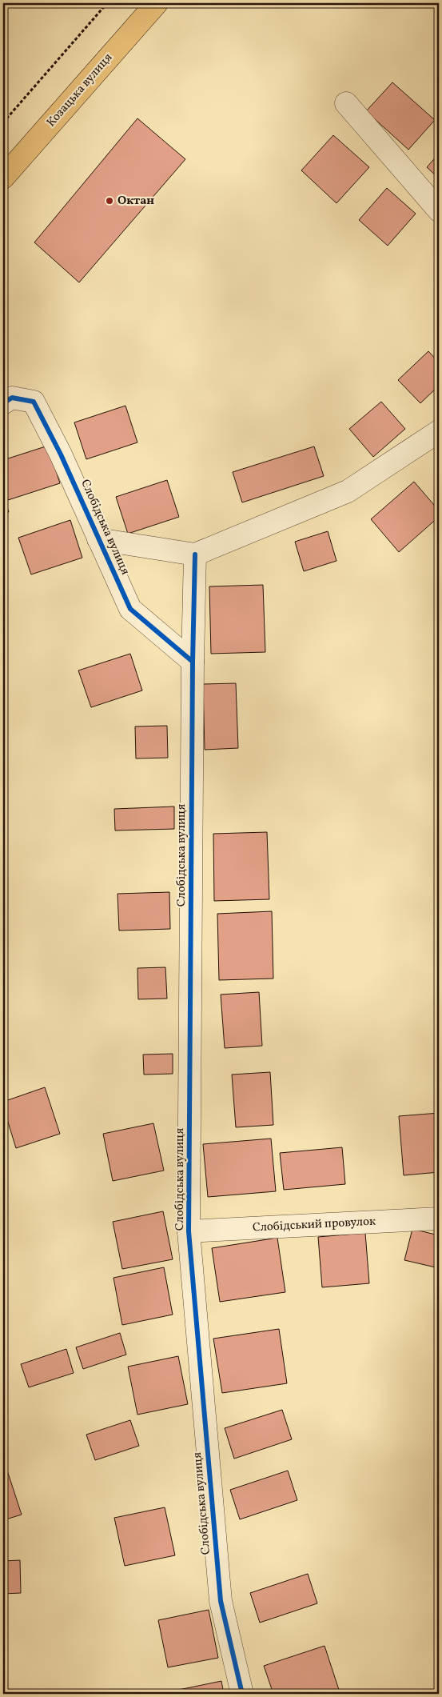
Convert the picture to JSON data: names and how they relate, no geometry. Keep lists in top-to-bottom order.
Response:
{
  "streets": {
    "main road": ["Козацька вулиця"],
    "street": ["Слобідська вулиця", "Слобідський провулок"]
  },
  "crossings": [
    ["Слобідська вулиця", "Слобідський провулок"]
  ],
  "places": ["Октан"]
}
